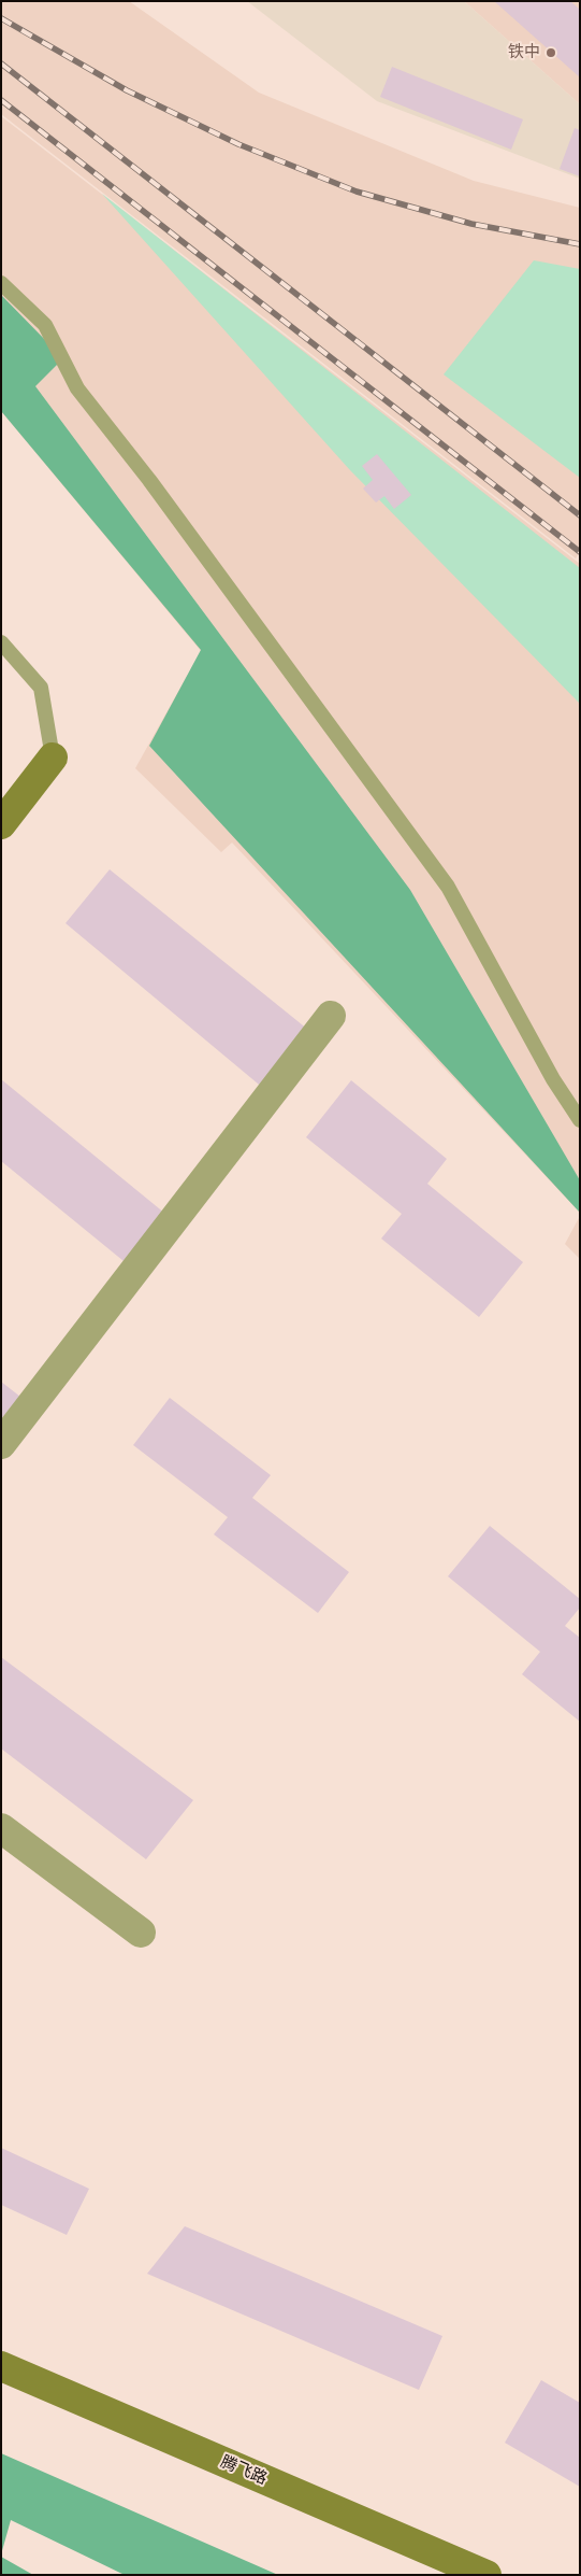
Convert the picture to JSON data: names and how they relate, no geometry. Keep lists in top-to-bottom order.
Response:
{
  "streets": {
    "street": ["腾飞路"]
  },
  "places": ["铁中"]
}
